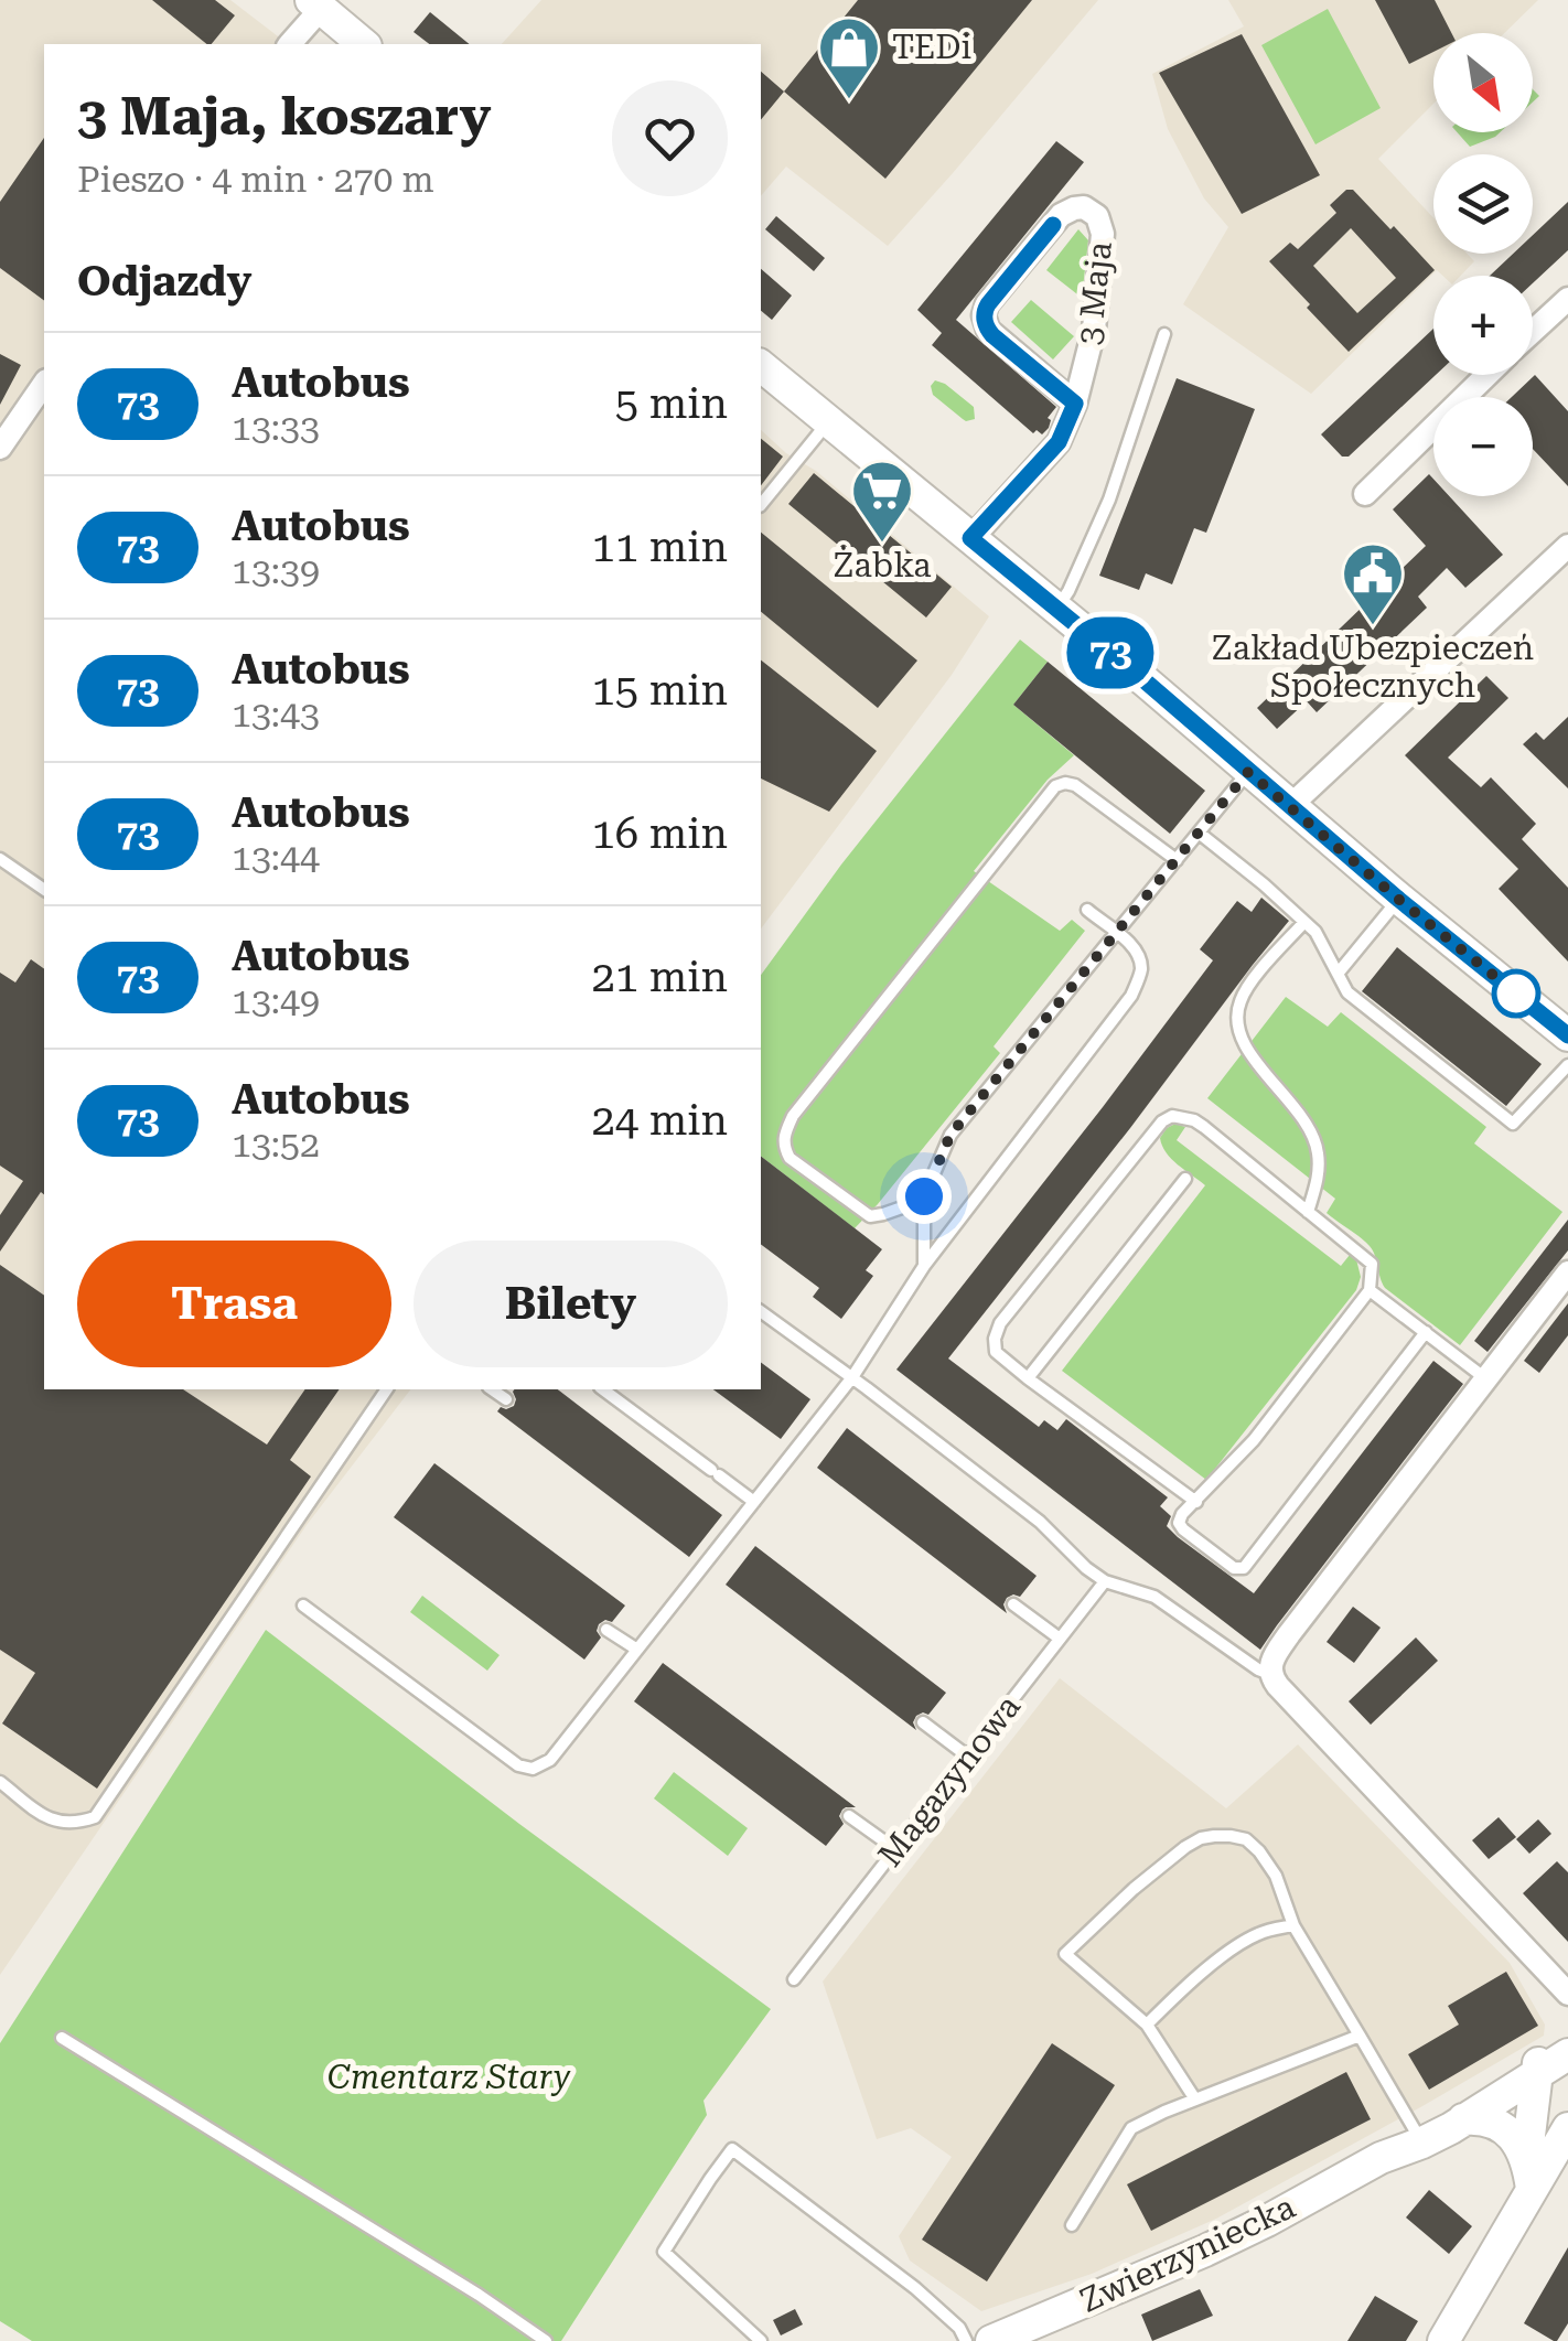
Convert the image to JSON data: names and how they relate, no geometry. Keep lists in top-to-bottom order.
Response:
{
  "streets": {
    "street": ["3 Maja", "Zwierzyniecka"],
    "lane": ["Magazynowa"]
  },
  "parks": ["Cmentarz Stary"],
  "places": {
    "shop": ["TEDi"],
    "supermarket": ["Żabka"],
    "public building": ["Zakład Ubezpieczeń Społecznych"]
  },
  "lines": ["bus line 73"],
  "north": "bottom right",
  "page": {
    "on_map": "73",
    "map_buttons": ["+", "−"],
    "heading": [
      ["3 Maja, koszary", "Pieszo · 4 min · 270 m"],
      "Odjazdy"
    ],
    "list": [
      {
        "mark": "73",
        "name": "Autobus",
        "note": "13:33",
        "value": "5 min"
      },
      {
        "mark": "73",
        "name": "Autobus",
        "note": "13:39",
        "value": "11 min"
      },
      {
        "mark": "73",
        "name": "Autobus",
        "note": "13:43",
        "value": "15 min"
      },
      {
        "mark": "73",
        "name": "Autobus",
        "note": "13:44",
        "value": "16 min"
      },
      {
        "mark": "73",
        "name": "Autobus",
        "note": "13:49",
        "value": "21 min"
      },
      {
        "mark": "73",
        "name": "Autobus",
        "note": "13:52",
        "value": "24 min"
      }
    ],
    "buttons": ["Trasa", "Bilety"]
  }
}
